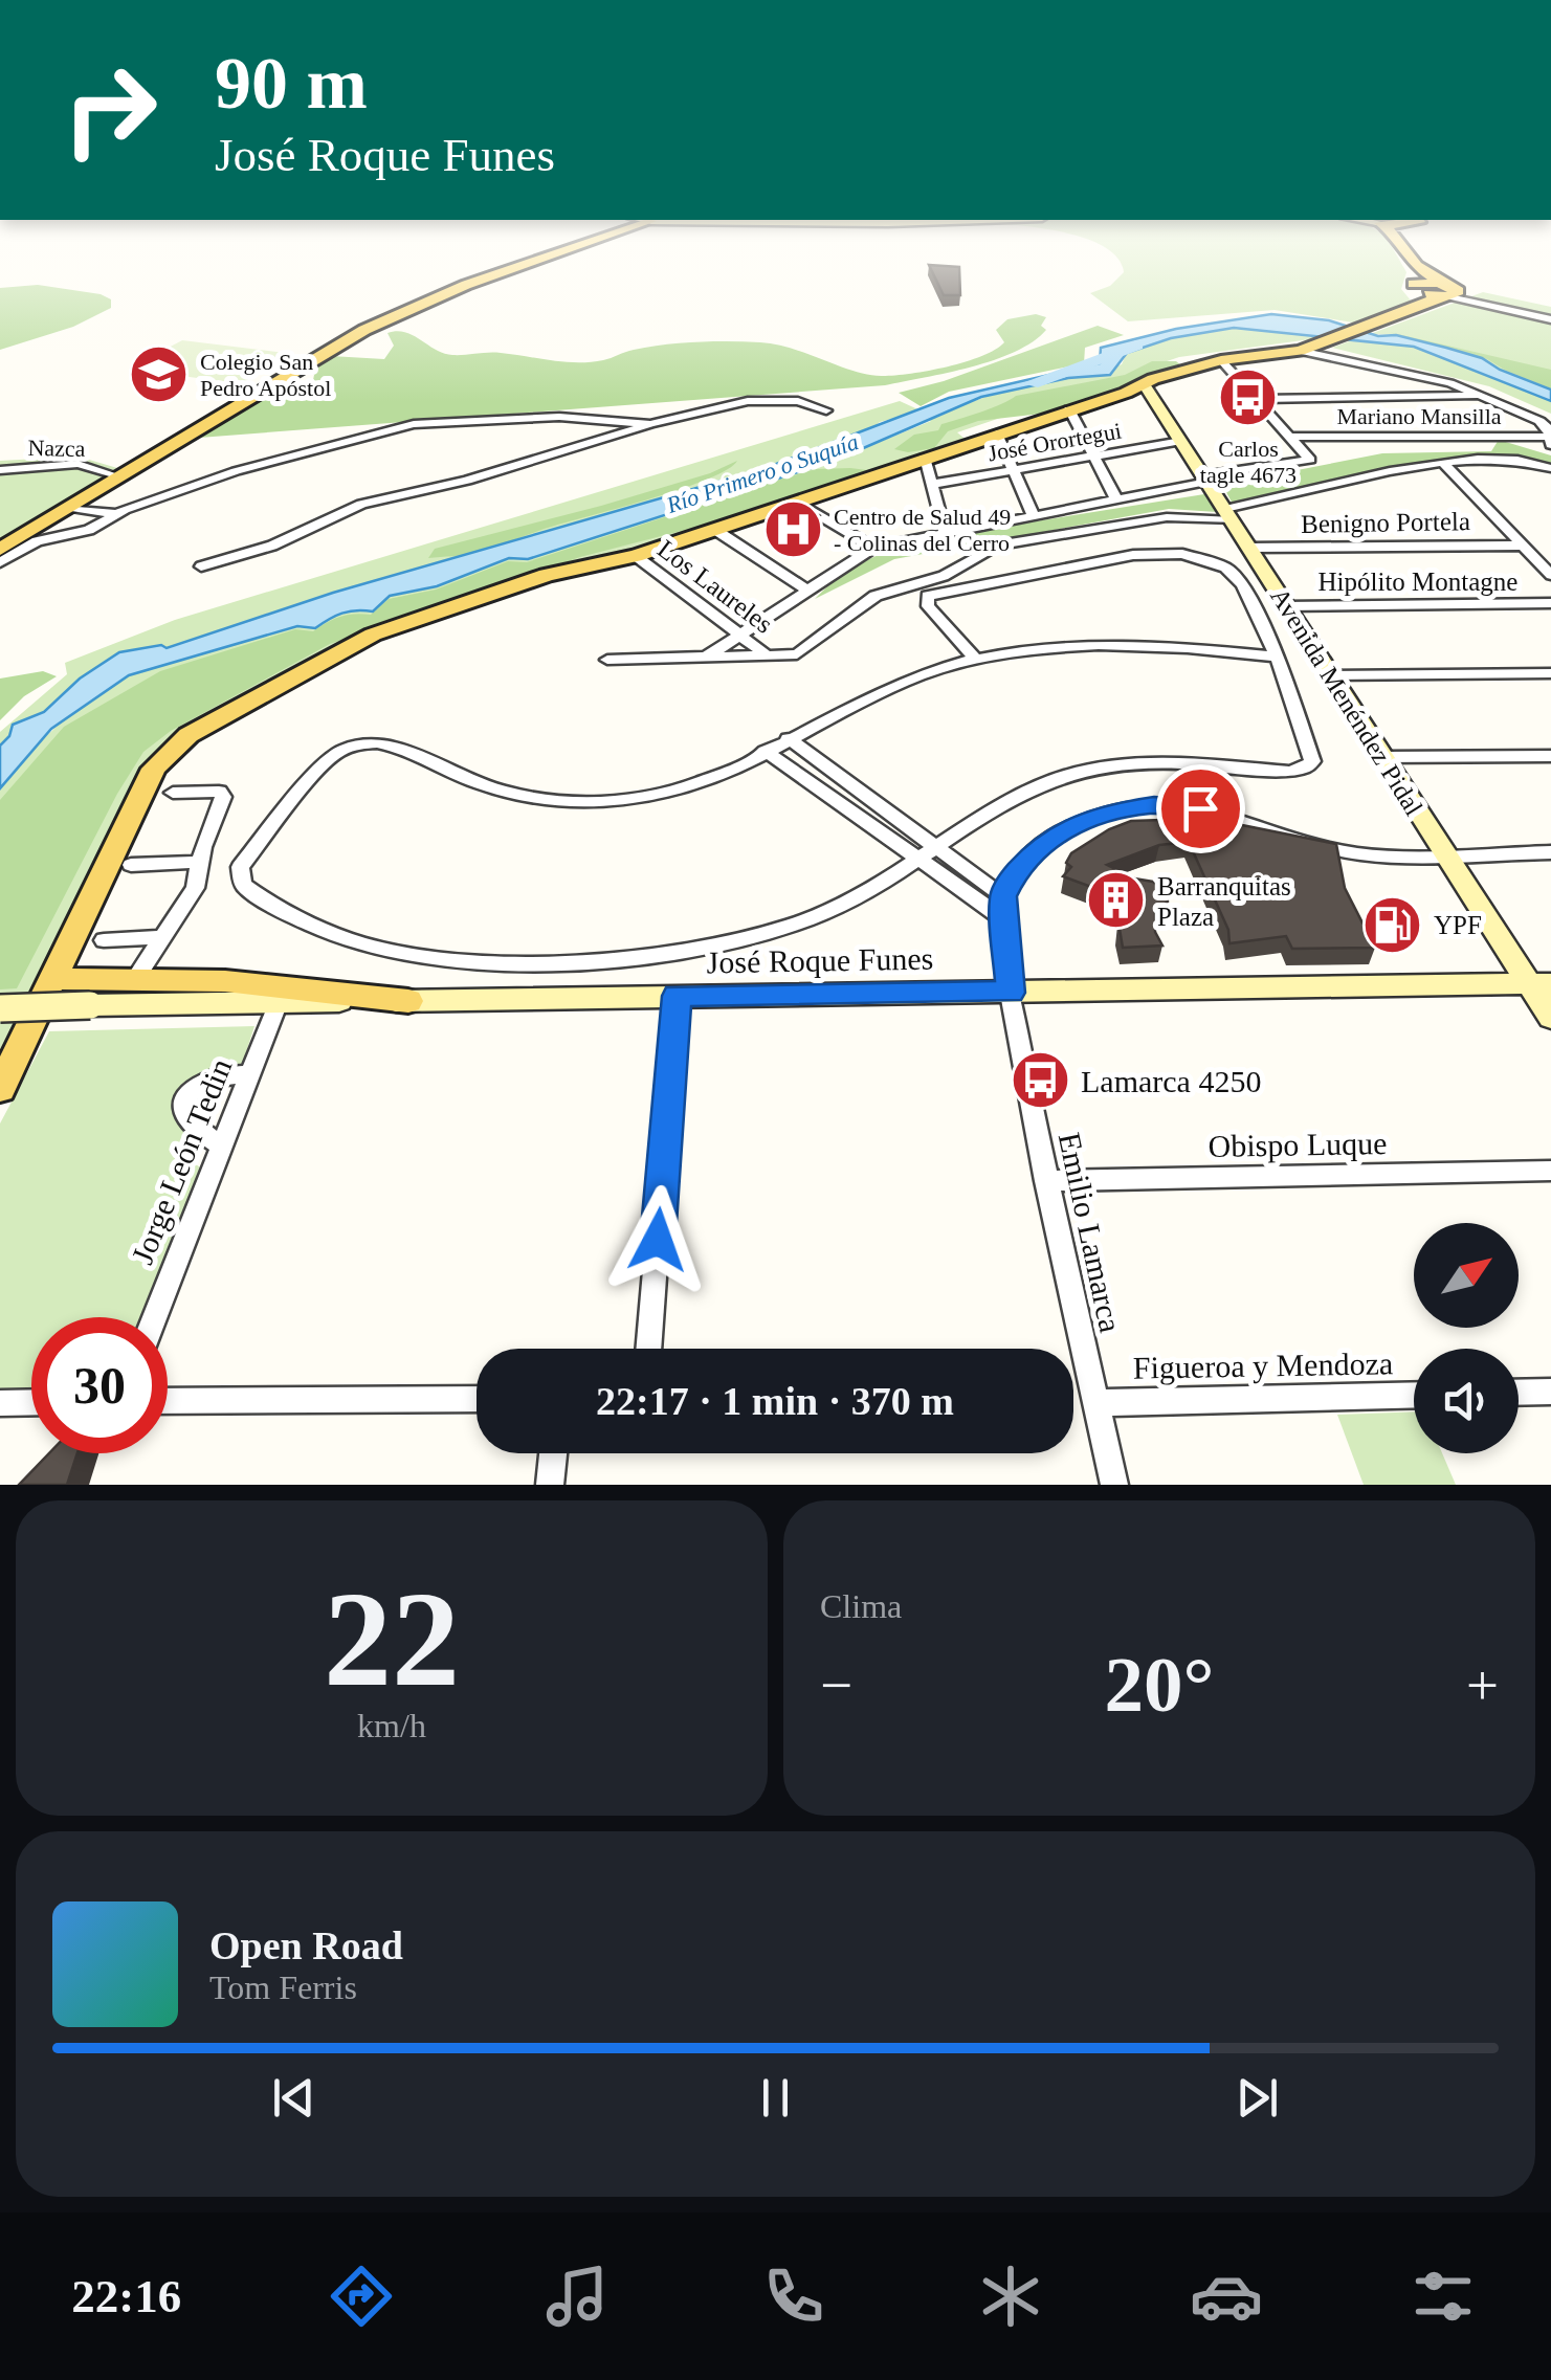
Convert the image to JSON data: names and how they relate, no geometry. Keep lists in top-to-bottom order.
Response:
{
  "streets": {
    "main road": ["Avenida Menéndez Pidal", "José Roque Funes"],
    "street": [
      "Mariano Mansilla",
      "José Orortegui",
      "Nazca",
      "Benigno Portela",
      "Hipólito Montagne",
      "Los Laureles",
      "Obispo Luque",
      "Jorge León Tedin",
      "Emilio Lamarca",
      "Figueroa y Mendoza"
    ]
  },
  "crossings": [
    ["José Orortegui", "Avenida Menéndez Pidal"],
    ["Benigno Portela", "Avenida Menéndez Pidal"],
    ["Hipólito Montagne", "Avenida Menéndez Pidal"],
    ["Avenida Menéndez Pidal", "José Roque Funes"],
    ["José Roque Funes", "Jorge León Tedin"],
    ["José Roque Funes", "Emilio Lamarca"],
    ["Obispo Luque", "Emilio Lamarca"],
    ["Emilio Lamarca", "Figueroa y Mendoza"]
  ],
  "water": ["Río Primero o Suquía"],
  "places": {
    "school or university": ["Colegio San Pedro Apóstol"],
    "bus stop": ["Carlos tagle 4673", "Lamarca 4250"],
    "hospital": ["Centro de Salud 49 - Colinas del Cerro"],
    "building": ["Barranquitas Plaza"],
    "fuel station": ["YPF"]
  },
  "north": "top right",
  "page": {
    "turn": ["90 m", "José Roque Funes"],
    "limit": "30",
    "trip": "22:17 · 1 min · 370 m",
    "tile": [
      ["22", "km/h"],
      "Clima"
    ],
    "heat": ["−", "20°", "+"],
    "song": ["Open Road", "Tom Ferris"],
    "tabs": "22:16"
  }
}
